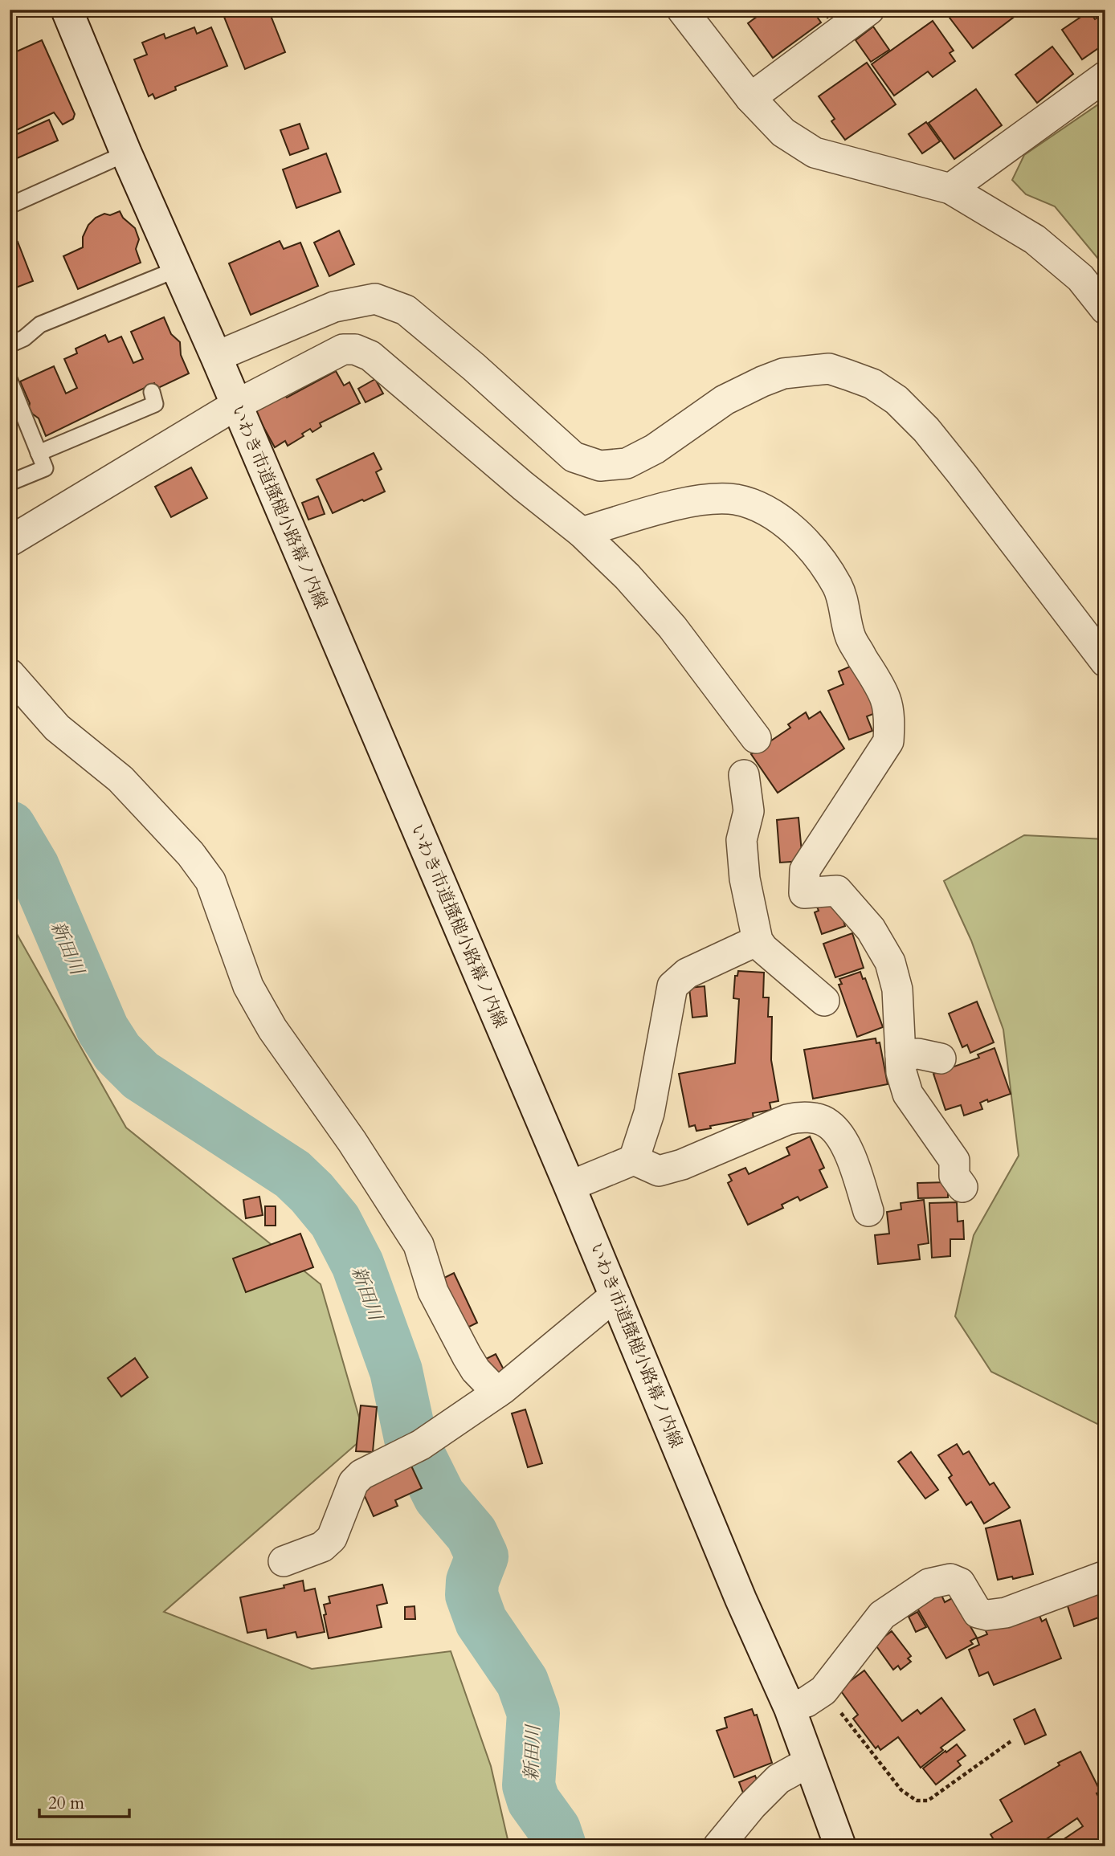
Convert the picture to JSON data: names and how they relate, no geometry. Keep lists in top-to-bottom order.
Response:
{
  "streets": {
    "street": ["いわき市道搔槌小路幕ノ内線"]
  },
  "water": ["新田川"],
  "scale_bar": "20 m"
}
